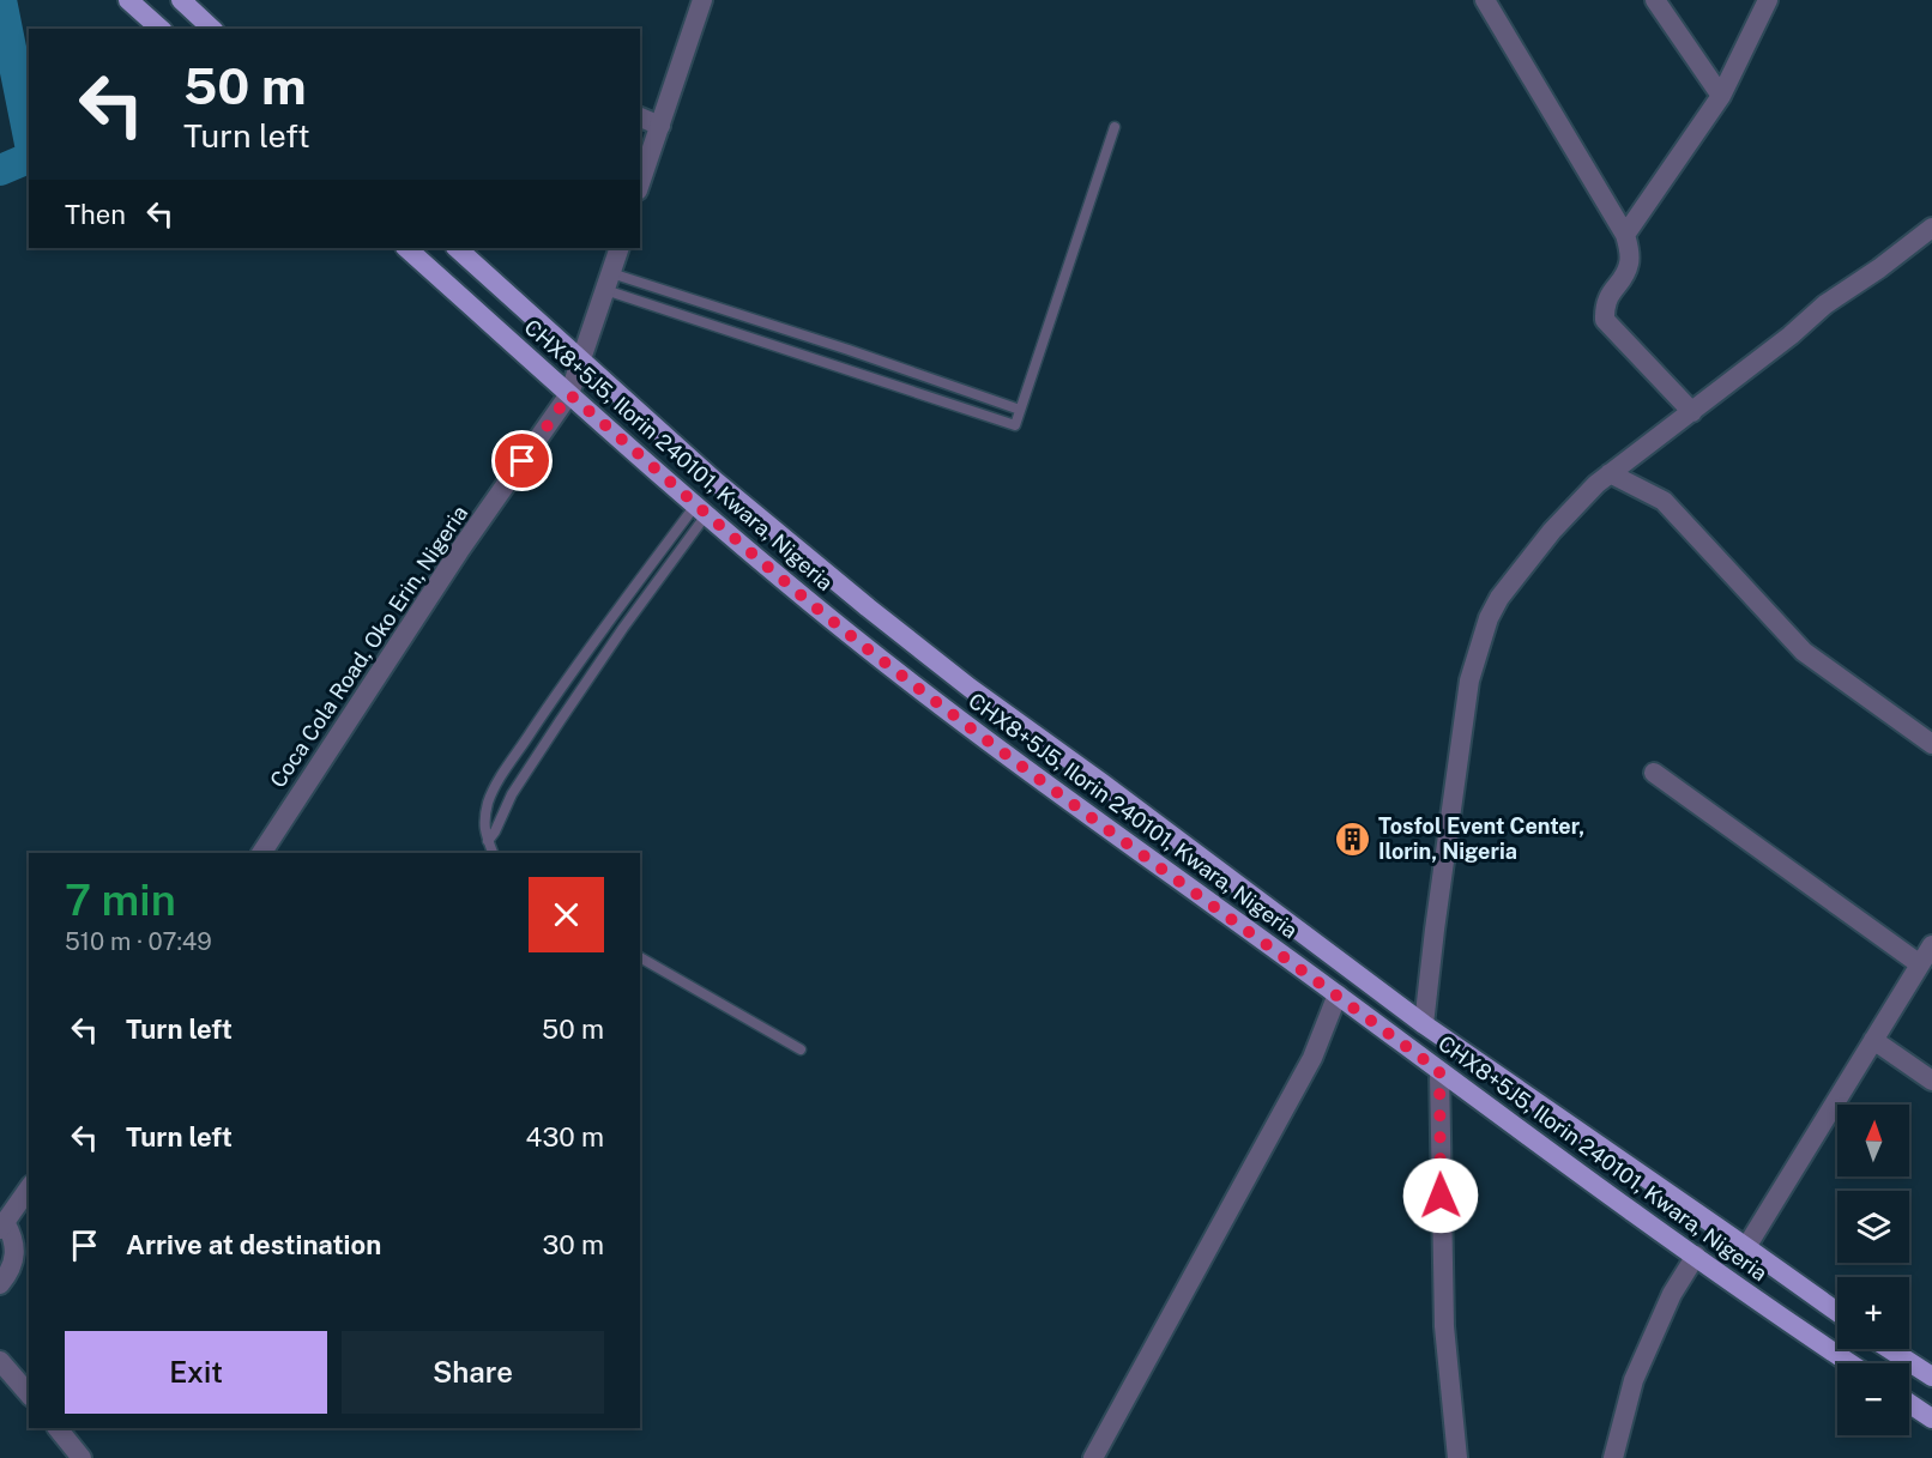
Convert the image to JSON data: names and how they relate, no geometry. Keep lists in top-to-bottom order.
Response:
{
  "streets": {
    "main road": ["CHX8+5J5, Ilorin 240101, Kwara, Nigeria"],
    "street": ["Coca Cola Road, Oko Erin, Nigeria"]
  },
  "crossings": [
    ["CHX8+5J5, Ilorin 240101, Kwara, Nigeria", "Coca Cola Road, Oko Erin, Nigeria"]
  ],
  "places": {
    "building": ["Tosfol Event Center, Ilorin, Nigeria"]
  },
  "north": "top",
  "page": {
    "turn": ["50 m", "Turn left"],
    "then": "Then",
    "heading": ["7 min", "510 m · 07:49"],
    "list": [
      {
        "name": "Turn left",
        "value": "50 m"
      },
      {
        "name": "Turn left",
        "value": "430 m"
      },
      {
        "name": "Arrive at destination",
        "value": "30 m"
      }
    ],
    "map_buttons": ["+", "−"],
    "buttons": ["Exit", "Share"]
  }
}
